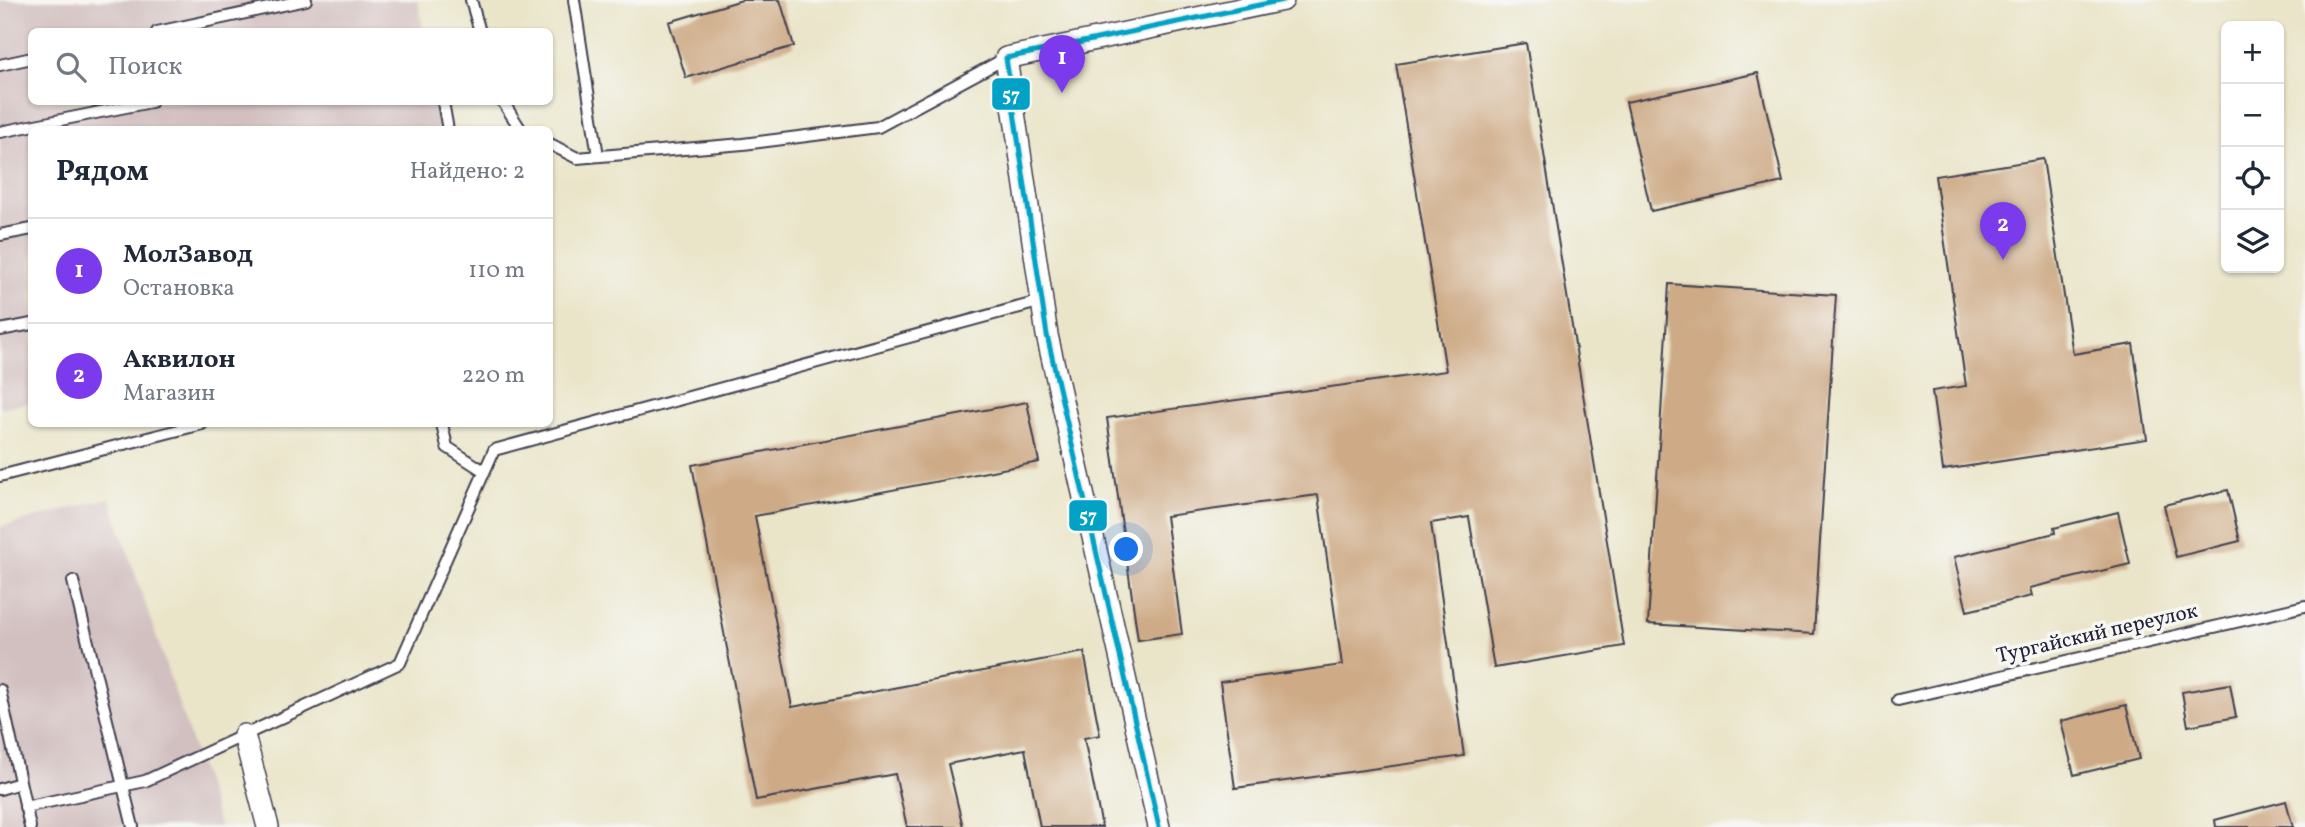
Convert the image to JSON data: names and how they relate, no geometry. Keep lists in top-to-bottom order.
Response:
{
  "streets": {
    "lane": ["Тургайский переулок"]
  },
  "lines": ["transit line 57"],
  "page": {
    "map_buttons": ["+", "−"],
    "search": "Поиск",
    "pins": ["1", "2"],
    "heading": ["Рядом", "Найдено: 2"],
    "list": [
      {
        "mark": "1",
        "name": "МолЗавод",
        "note": "Остановка",
        "value": "110 m"
      },
      {
        "mark": "2",
        "name": "Аквилон",
        "note": "Магазин",
        "value": "220 m"
      }
    ]
  }
}
